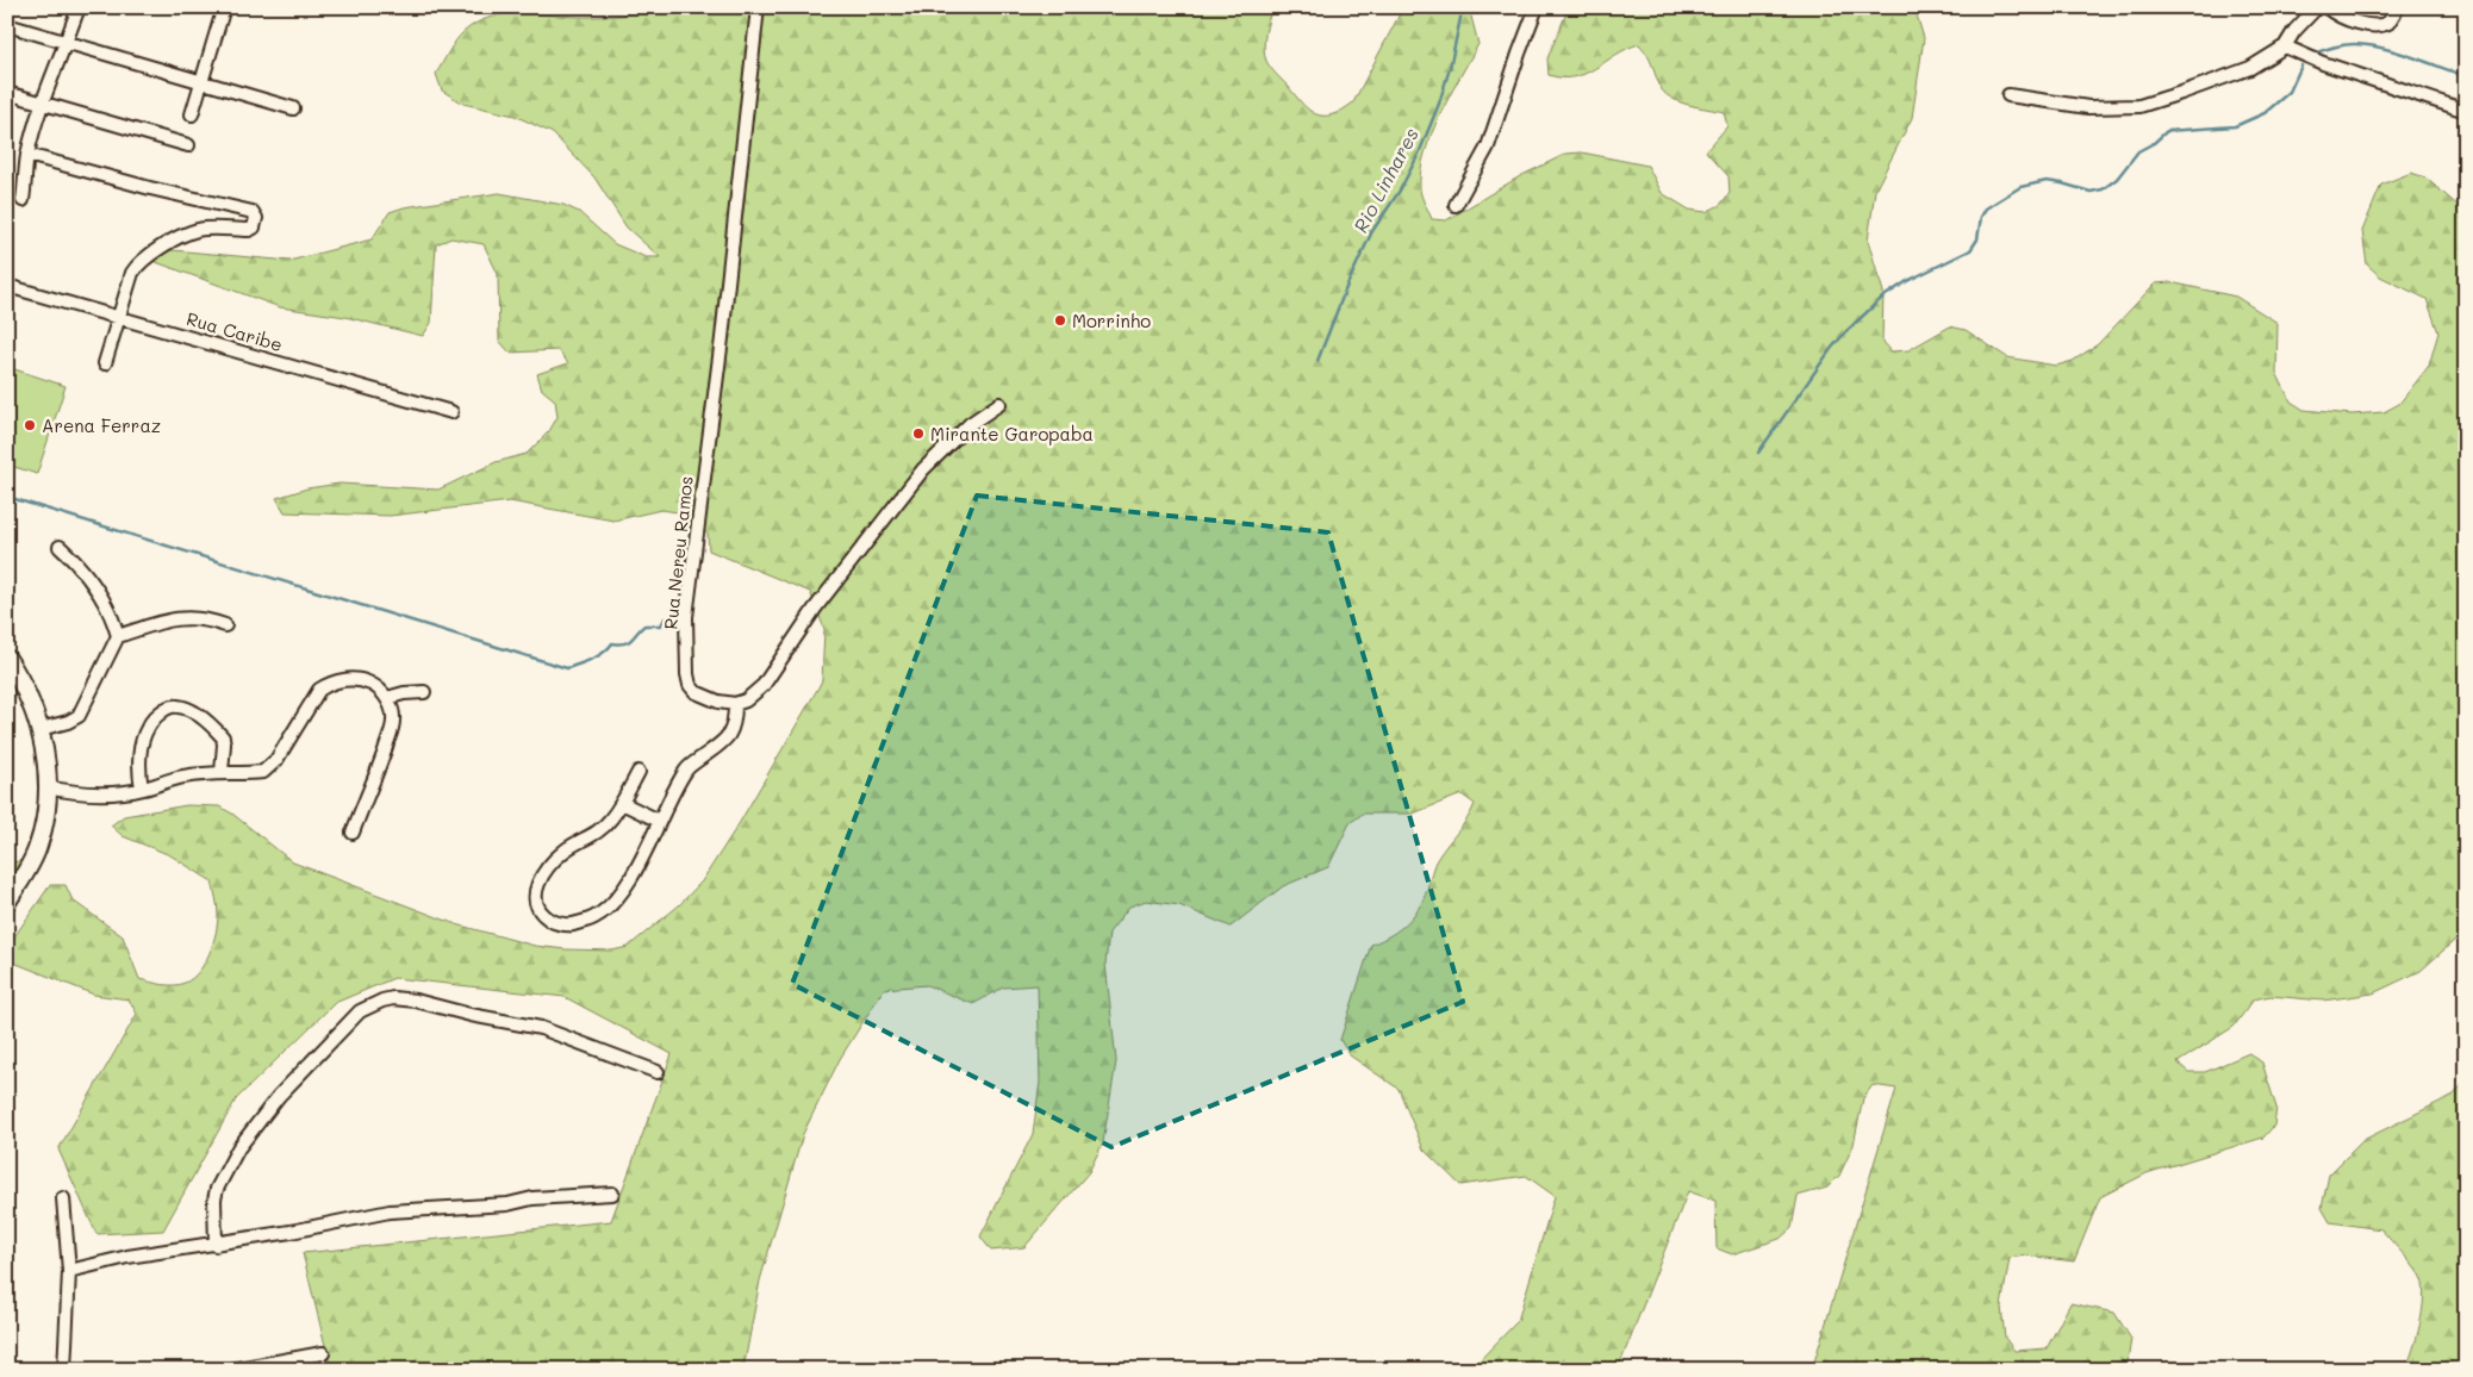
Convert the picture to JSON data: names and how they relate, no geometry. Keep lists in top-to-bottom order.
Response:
{
  "streets": {
    "street": ["Rua Caribe", "Rua Nereu Ramos"]
  },
  "water": ["Rio Linhares"],
  "places": ["Morrinho", "Arena Ferraz", "Mirante Garopaba"]
}
